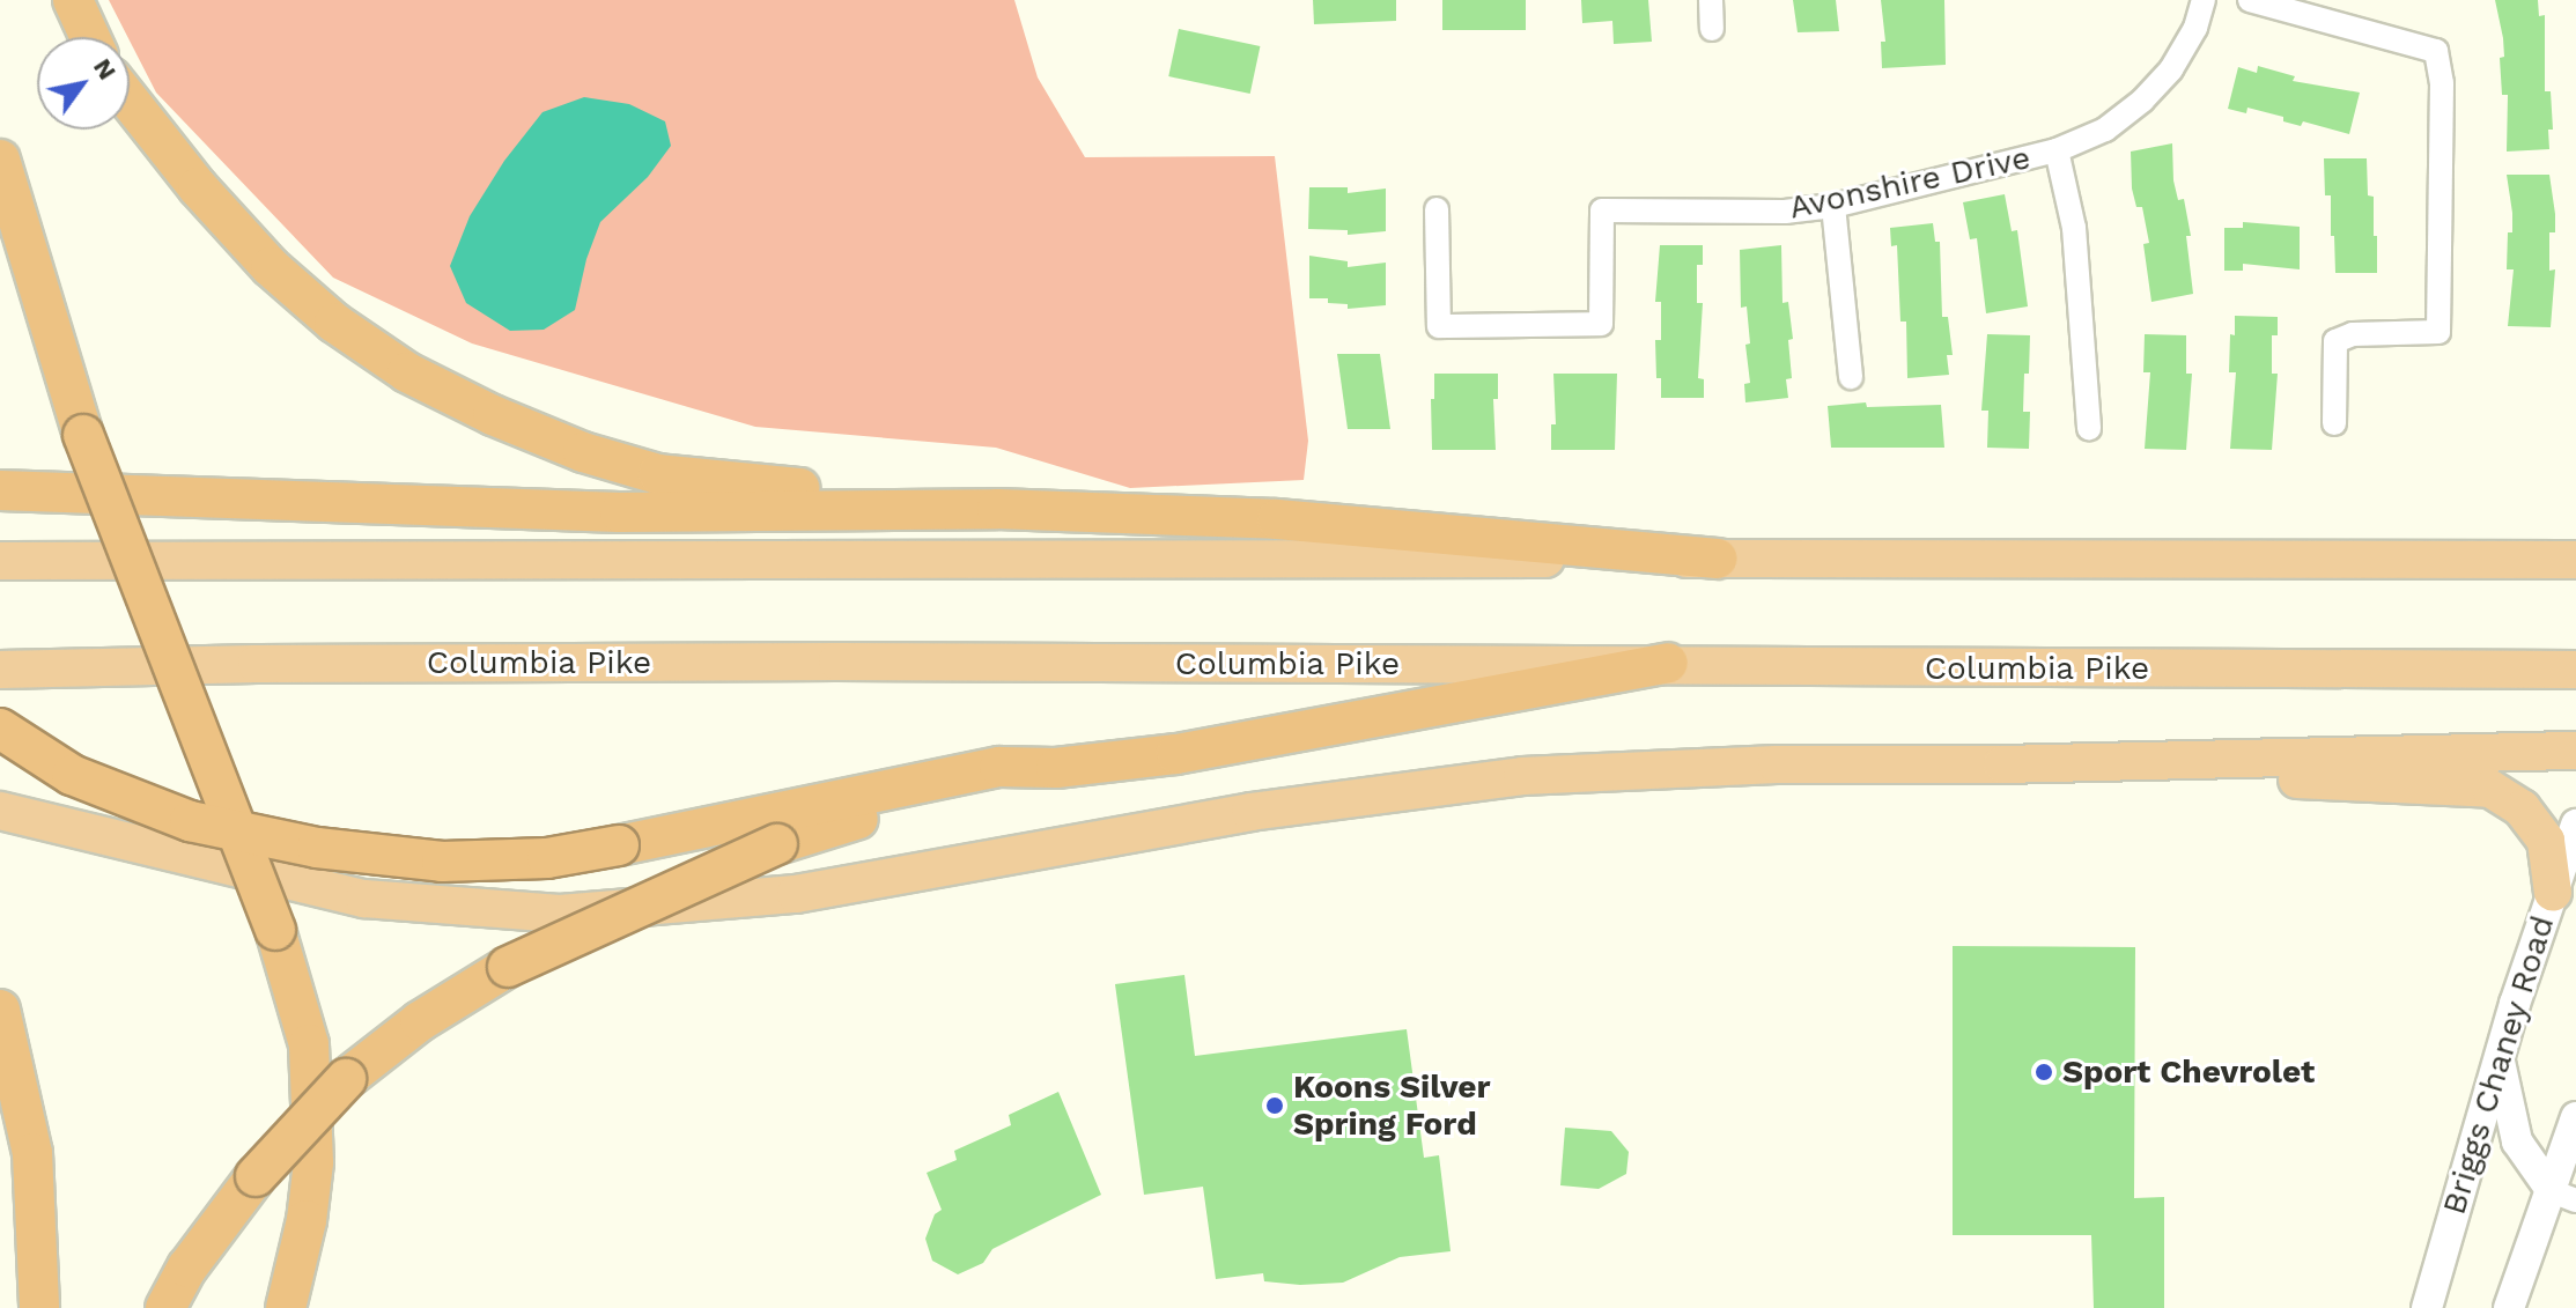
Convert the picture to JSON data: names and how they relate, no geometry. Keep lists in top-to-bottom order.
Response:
{
  "streets": {
    "highway": ["Columbia Pike"],
    "main road": ["Briggs Chaney Road"],
    "street": ["Avonshire Drive"]
  },
  "places": ["Sport Chevrolet", "Koons Silver Spring Ford"],
  "north": "top right"
}
